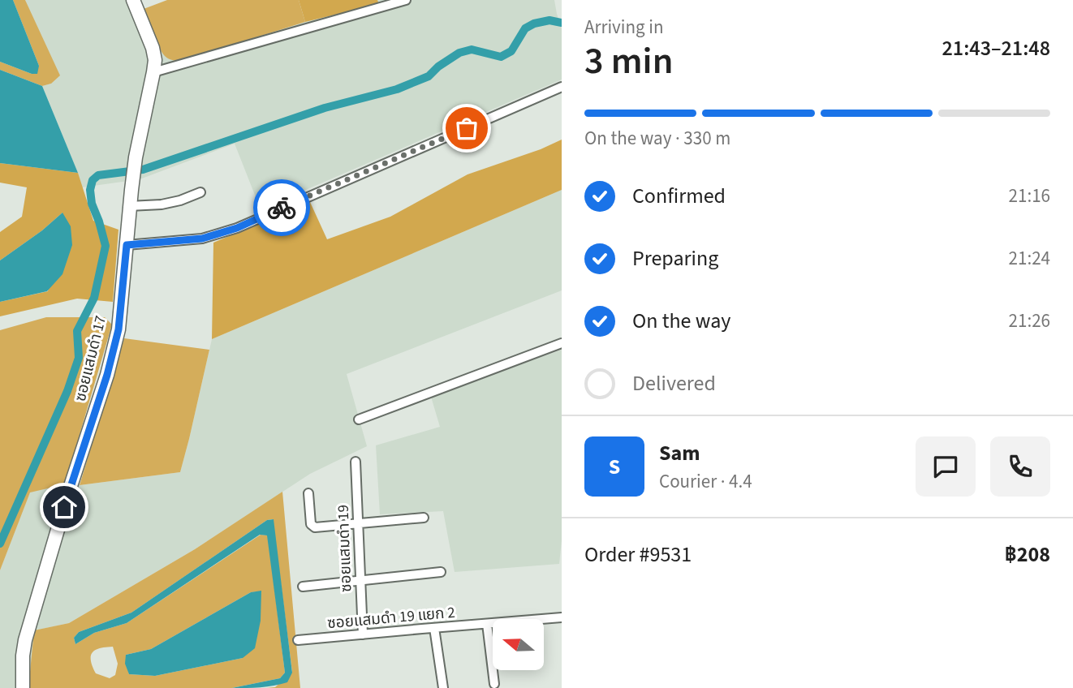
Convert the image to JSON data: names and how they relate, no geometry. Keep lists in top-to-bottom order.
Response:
{
  "streets": {
    "street": ["ซอยแสมดำ 17", "ซอยแสมดำ 19", "ซอยแสมดำ 19 แยก 2"]
  },
  "crossings": [
    ["ซอยแสมดำ 19", "ซอยแสมดำ 19 แยก 2"]
  ],
  "north": "left",
  "page": {
    "heading": ["3 min", "Arriving in", "21:43–21:48"],
    "panel": [
      "Sam",
      "Courier · 4.4",
      "Order #9531",
      "฿208"
    ],
    "bar": "On the way · 330 m",
    "list": [
      ["Confirmed", "21:16"],
      ["Preparing", "21:24"],
      ["On the way", "21:26"],
      "Delivered"
    ],
    "round": "S"
  }
}
